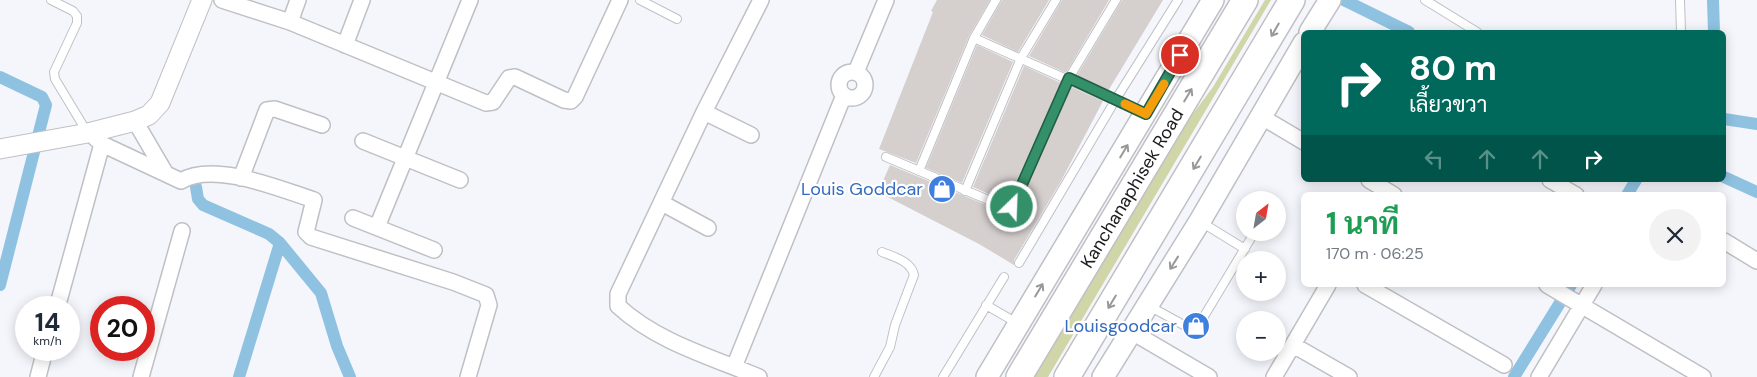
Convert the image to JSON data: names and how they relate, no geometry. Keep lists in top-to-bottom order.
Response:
{
  "streets": {
    "highway": ["Kanchanaphisek Road"]
  },
  "places": {
    "shop": ["Louis Goddcar", "Louisgoodcar"]
  },
  "north": "top right",
  "page": {
    "turn": ["80 m", "เลี้ยวขวา"],
    "map_buttons": ["+", "−"],
    "heading": ["1 นาที", "170 m · 06:25"],
    "speed": "14 km/h",
    "limit": "20"
  }
}
